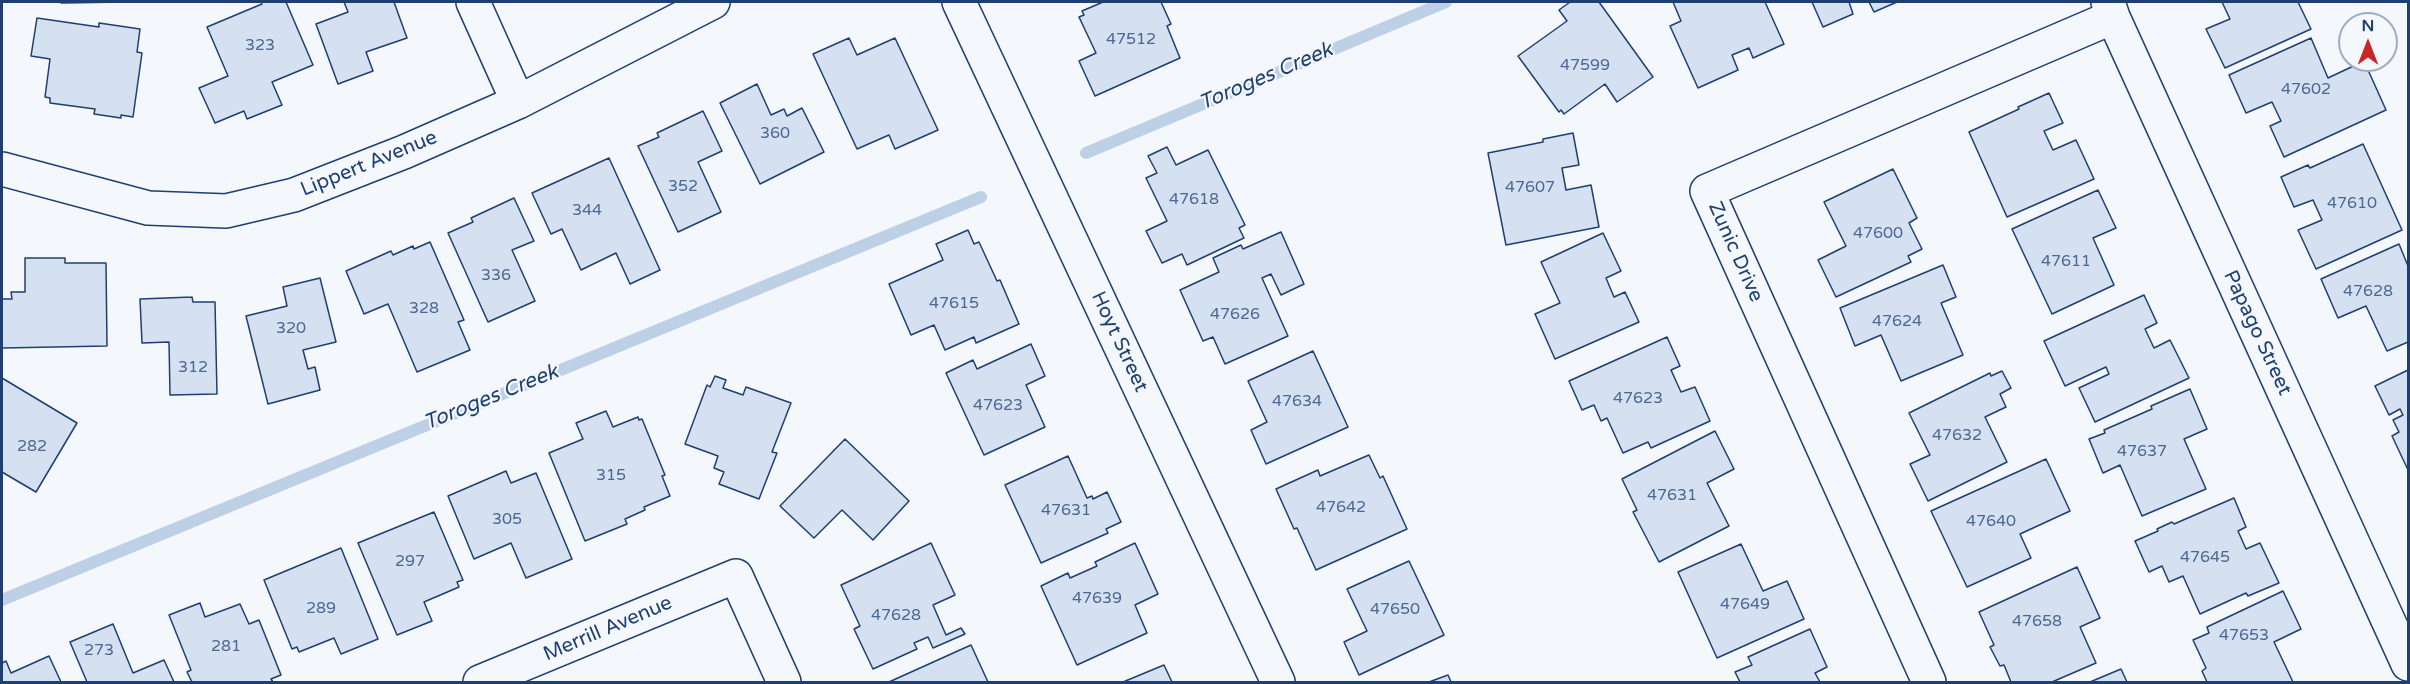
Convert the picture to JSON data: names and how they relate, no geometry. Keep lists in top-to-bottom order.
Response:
{
  "streets": {
    "street": [
      "Lippert Avenue",
      "Zunic Drive",
      "Papago Street",
      "Hoyt Street",
      "Merrill Avenue"
    ]
  },
  "crossings": [
    ["Zunic Drive", "Papago Street"]
  ],
  "water": ["Toroges Creek"],
  "house_numbers": [
    "47512",
    "323",
    "47599",
    "47602",
    "360",
    "352",
    "47607",
    "47618",
    "47610",
    "344",
    "47600",
    "47611",
    "336",
    "47628",
    "47615",
    "328",
    "47626",
    "47624",
    "320",
    "312",
    "47623",
    "47634",
    "47623",
    "47632",
    "282",
    "47637",
    "315",
    "47631",
    "47642",
    "47631",
    "305",
    "47640",
    "47645",
    "297",
    "47639",
    "47649",
    "289",
    "47650",
    "47628",
    "47658",
    "47653",
    "281",
    "273"
  ],
  "north": "top"
}
